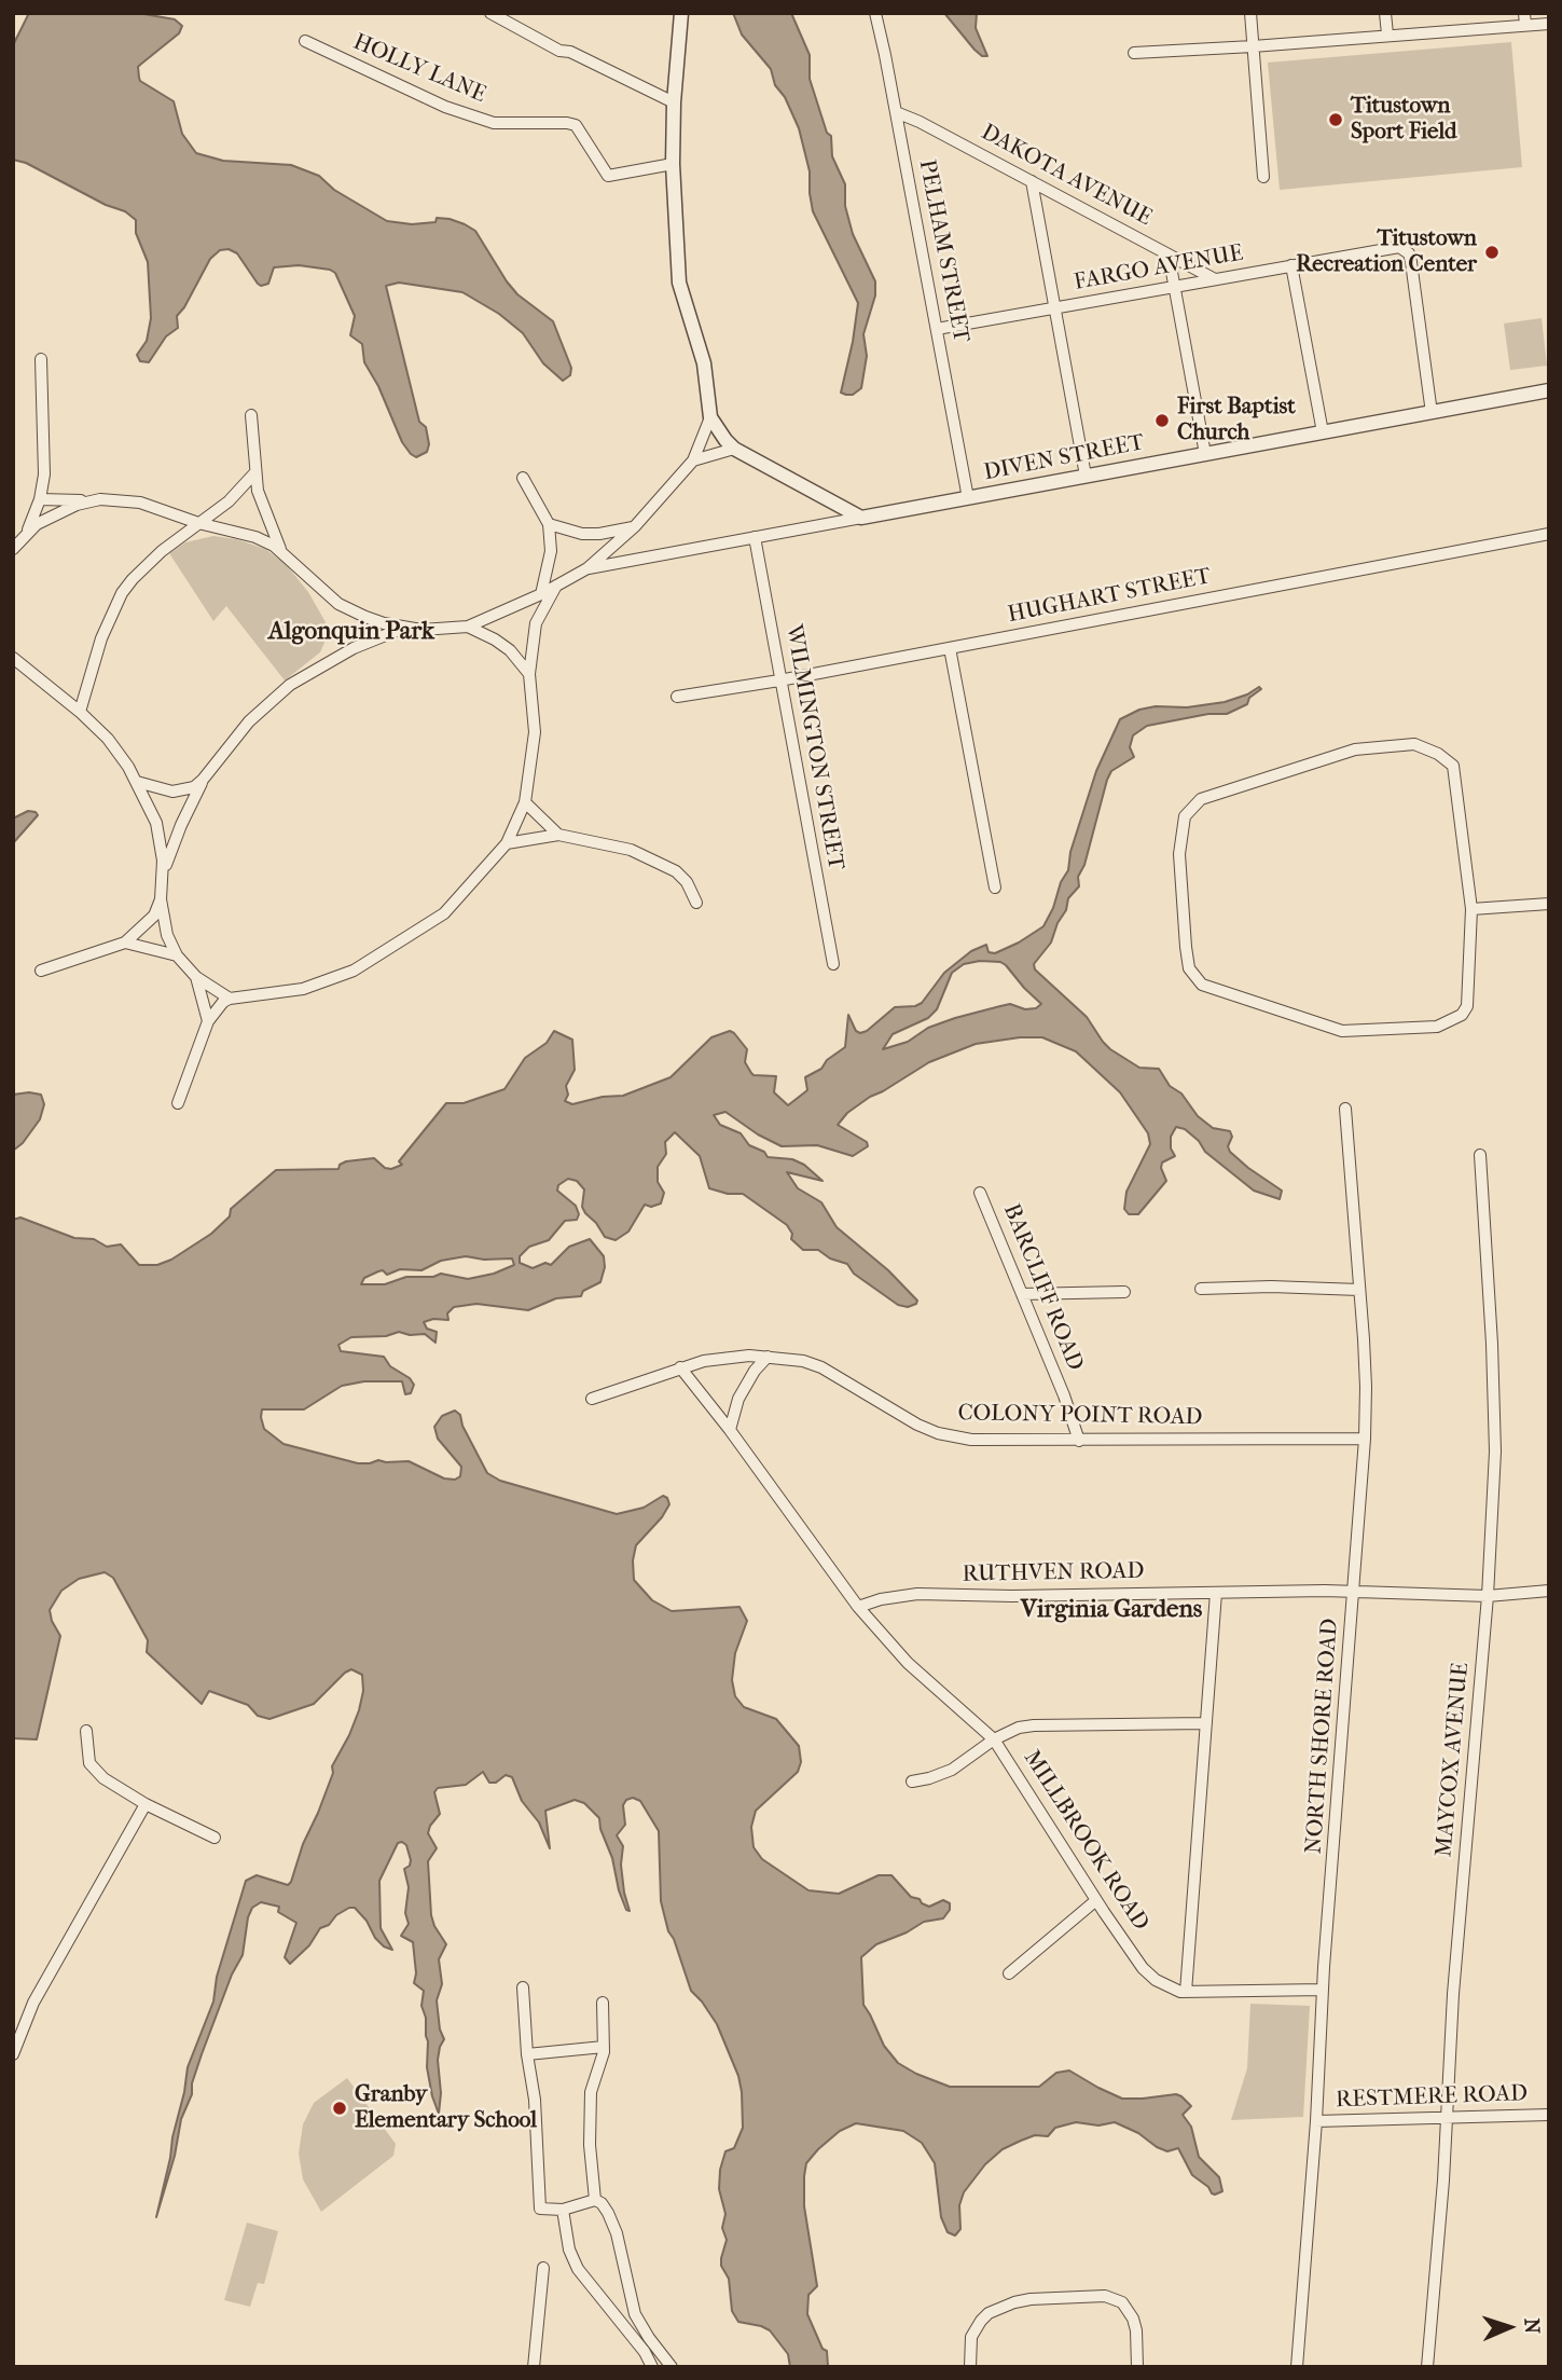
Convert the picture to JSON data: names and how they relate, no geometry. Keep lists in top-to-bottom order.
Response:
{
  "streets": {
    "street": [
      "HOLLY LANE",
      "DAKOTA AVENUE",
      "PELHAM STREET",
      "FARGO AVENUE",
      "DIVEN STREET",
      "HUGHART STREET",
      "WILMINGTON STREET",
      "BARCLIFF ROAD",
      "COLONY POINT ROAD",
      "RUTHVEN ROAD",
      "NORTH SHORE ROAD",
      "MAYCOX AVENUE",
      "MILLBROOK ROAD",
      "RESTMERE ROAD"
    ]
  },
  "crossings": [
    ["DAKOTA AVENUE", "PELHAM STREET"],
    ["DAKOTA AVENUE", "FARGO AVENUE"],
    ["PELHAM STREET", "FARGO AVENUE"],
    ["PELHAM STREET", "DIVEN STREET"],
    ["FARGO AVENUE", "DIVEN STREET"],
    ["DIVEN STREET", "WILMINGTON STREET"],
    ["HUGHART STREET", "WILMINGTON STREET"],
    ["BARCLIFF ROAD", "COLONY POINT ROAD"],
    ["COLONY POINT ROAD", "NORTH SHORE ROAD"],
    ["RUTHVEN ROAD", "NORTH SHORE ROAD"],
    ["RUTHVEN ROAD", "MAYCOX AVENUE"],
    ["RUTHVEN ROAD", "MILLBROOK ROAD"],
    ["NORTH SHORE ROAD", "MILLBROOK ROAD"],
    ["NORTH SHORE ROAD", "RESTMERE ROAD"],
    ["MAYCOX AVENUE", "RESTMERE ROAD"]
  ],
  "districts": ["Algonquin Park", "Virginia Gardens"],
  "places": [
    "Titustown Sport Field",
    "Titustown Recreation Center",
    "First Baptist Church",
    "Granby Elementary School"
  ],
  "north": "right"
}
